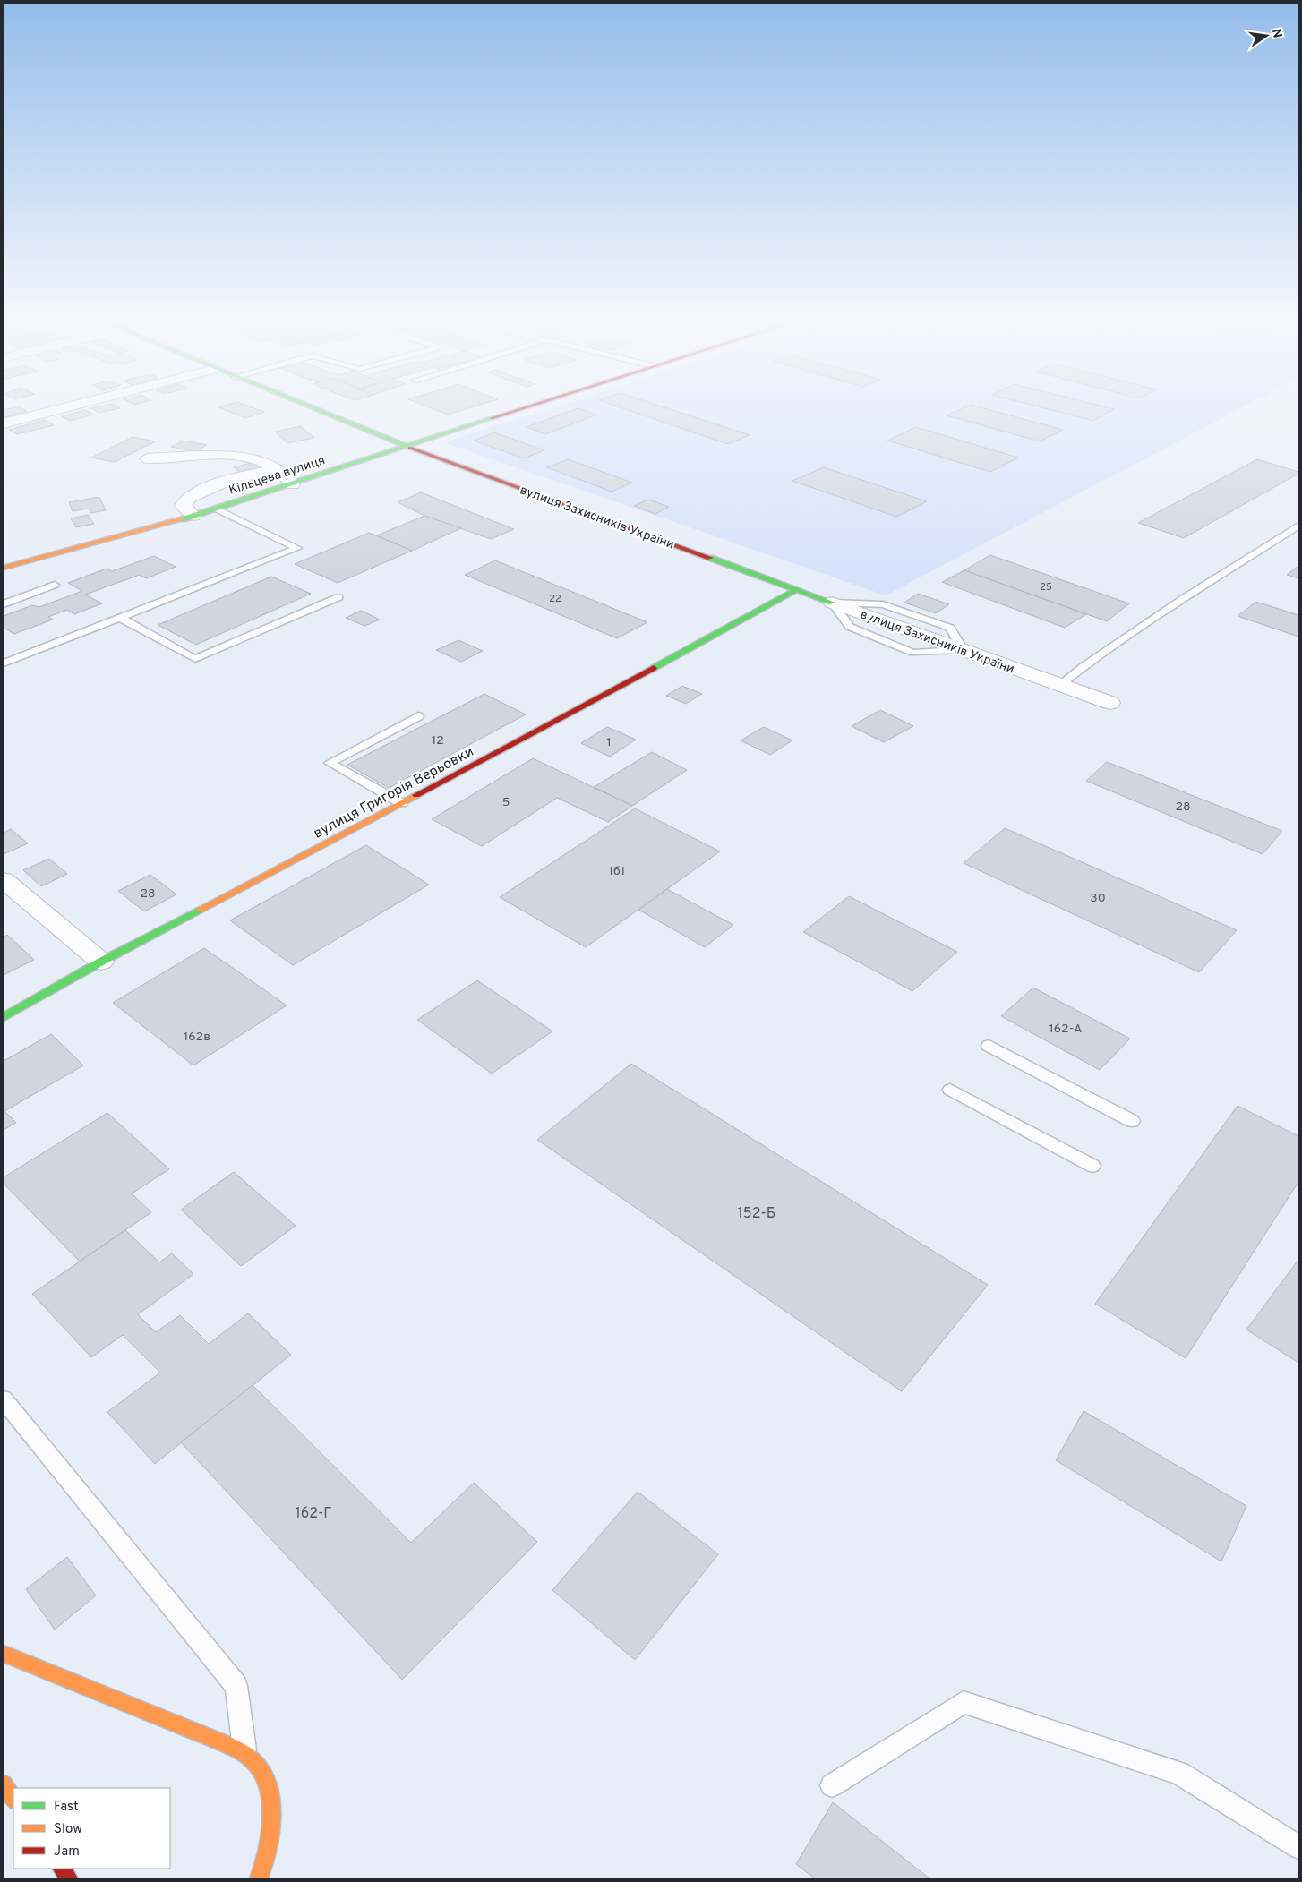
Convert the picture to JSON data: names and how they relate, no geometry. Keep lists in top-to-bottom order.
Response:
{
  "streets": {
    "street": ["Кільцева вулиця", "вулиця Захисників України", "вулиця Григорія Верьовки"]
  },
  "crossings": [
    ["Кільцева вулиця", "вулиця Захисників України"],
    ["вулиця Захисників України", "вулиця Григорія Верьовки"]
  ],
  "house_numbers": [
    "25",
    "22",
    "12",
    "1",
    "5",
    "28",
    "1б1",
    "28",
    "30",
    "162-А",
    "162в",
    "152-Б",
    "162-Г"
  ],
  "legend": ["Fast", "Slow", "Jam"],
  "north": "right"
}
